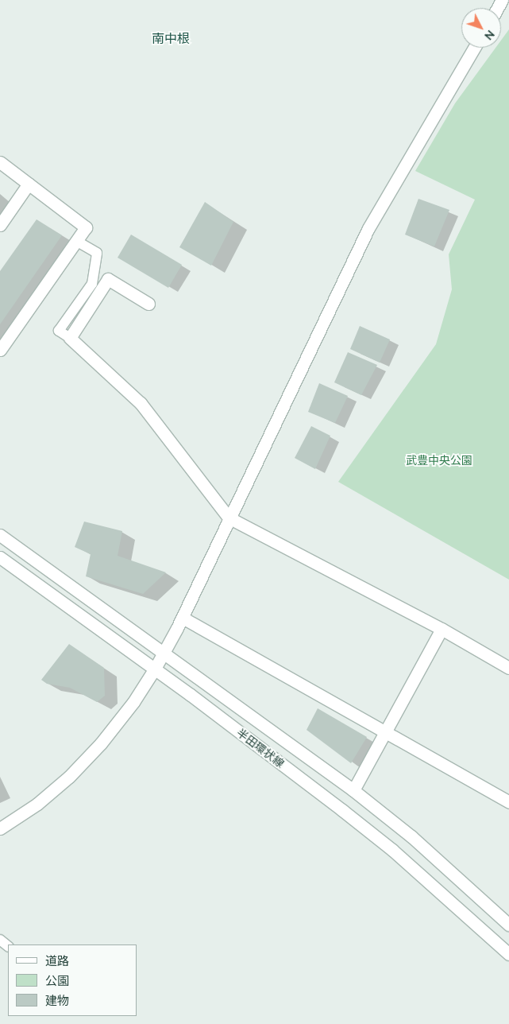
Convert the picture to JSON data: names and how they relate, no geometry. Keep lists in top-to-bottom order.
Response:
{
  "streets": {
    "street": ["半田環状線"]
  },
  "districts": ["南中根"],
  "parks": ["武豊中央公園"],
  "legend": ["道路", "公園", "建物"],
  "north": "bottom right"
}
